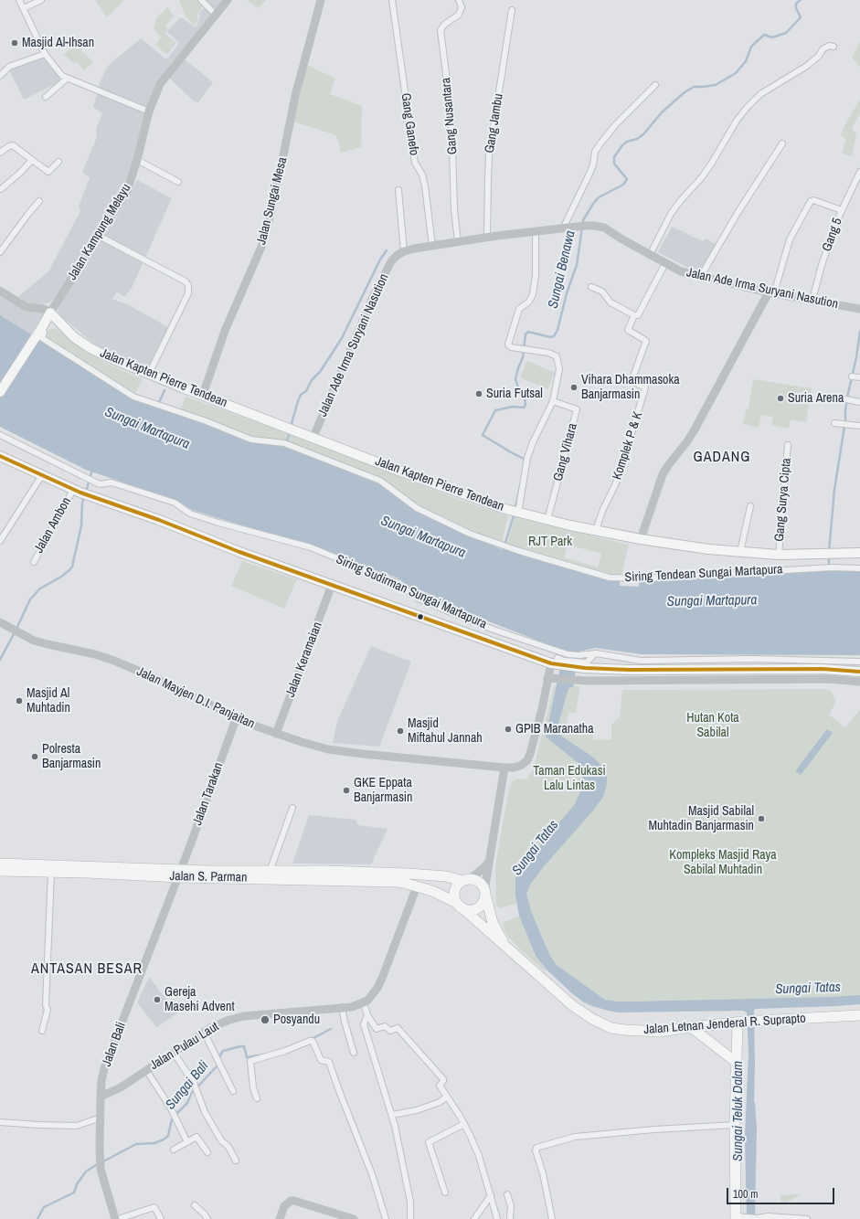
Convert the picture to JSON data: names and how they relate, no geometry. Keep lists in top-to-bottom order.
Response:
{
  "streets": {
    "highway": ["Jalan S. Parman", "Jalan Letnan Jenderal R. Suprapto"],
    "main road": ["Jalan Kapten Pierre Tendean"],
    "street": [
      "Gang Nusantara",
      "Gang Jambu",
      "Gang Ganefo",
      "Jalan Sungai Mesa",
      "Jalan Kampung Melayu",
      "Gang 5",
      "Jalan Ade Irma Suryani Nasution",
      "Komplek P & K",
      "Gang Vihara",
      "Gang Surya Cipta",
      "Jalan Ambon",
      "Siring Tendean Sungai Martapura",
      "Siring Sudirman Sungai Martapura",
      "Jalan Keramaian",
      "Jalan Mayjen D.I. Panjaitan",
      "Jalan Tarakan",
      "Jalan Bali",
      "Jalan Pulau Laut"
    ]
  },
  "crossings": [
    ["Gang Nusantara", "Jalan Ade Irma Suryani Nasution"],
    ["Gang Jambu", "Jalan Ade Irma Suryani Nasution"],
    ["Gang Ganefo", "Jalan Ade Irma Suryani Nasution"],
    ["Jalan Sungai Mesa", "Jalan Kapten Pierre Tendean"],
    ["Jalan Kampung Melayu", "Jalan Kapten Pierre Tendean"],
    ["Gang 5", "Jalan Ade Irma Suryani Nasution"],
    ["Jalan Ade Irma Suryani Nasution", "Jalan Kapten Pierre Tendean"],
    ["Jalan Kapten Pierre Tendean", "Komplek P & K"],
    ["Jalan Kapten Pierre Tendean", "Gang Vihara"],
    ["Jalan Kapten Pierre Tendean", "Gang Surya Cipta"],
    ["Jalan Keramaian", "Jalan Mayjen D.I. Panjaitan"],
    ["Jalan Mayjen D.I. Panjaitan", "Jalan Tarakan"],
    ["Jalan Tarakan", "Jalan S. Parman"],
    ["Jalan Tarakan", "Jalan Bali"],
    ["Jalan S. Parman", "Jalan Letnan Jenderal R. Suprapto"],
    ["Jalan S. Parman", "Jalan Bali"],
    ["Jalan Bali", "Jalan Pulau Laut"]
  ],
  "districts": ["GADANG", "ANTASAN BESAR"],
  "water": [
    "Sungai Benawa",
    "Sungai Martapura",
    "Sungai Tatas",
    "Sungai Bali",
    "Sungai Teluk Dalam"
  ],
  "parks": [
    "RJT Park",
    "Hutan Kota Sabilal",
    "Taman Edukasi Lalu Lintas",
    "Kompleks Masjid Raya Sabilal Muhtadin"
  ],
  "places": [
    "Masjid Al-Ihsan",
    "Vihara Dhammasoka Banjarmasin",
    "Suria Futsal",
    "Suria Arena",
    "Masjid Al Muhtadin",
    "GPIB Maranatha",
    "Masjid Miftahul Jannah",
    "Polresta Banjarmasin",
    "GKE Eppata Banjarmasin",
    "Masjid Sabilal Muhtadin Banjarmasin",
    "Gereja Masehi Advent",
    "Posyandu"
  ],
  "scale_bar": "100 m"
}
